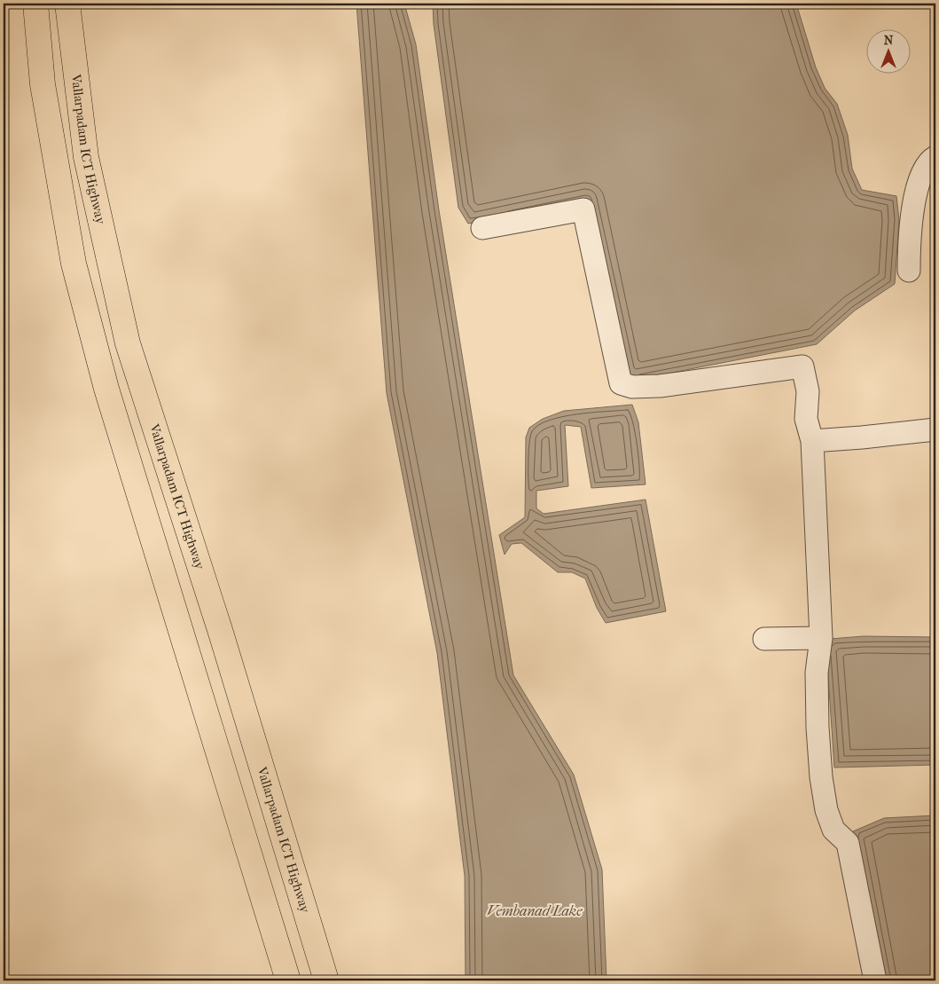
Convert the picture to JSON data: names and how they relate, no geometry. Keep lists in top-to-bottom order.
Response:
{
  "streets": {
    "highway": ["Vallarpadam ICT Highway"]
  },
  "water": ["Vembanad Lake"],
  "north": "top"
}
